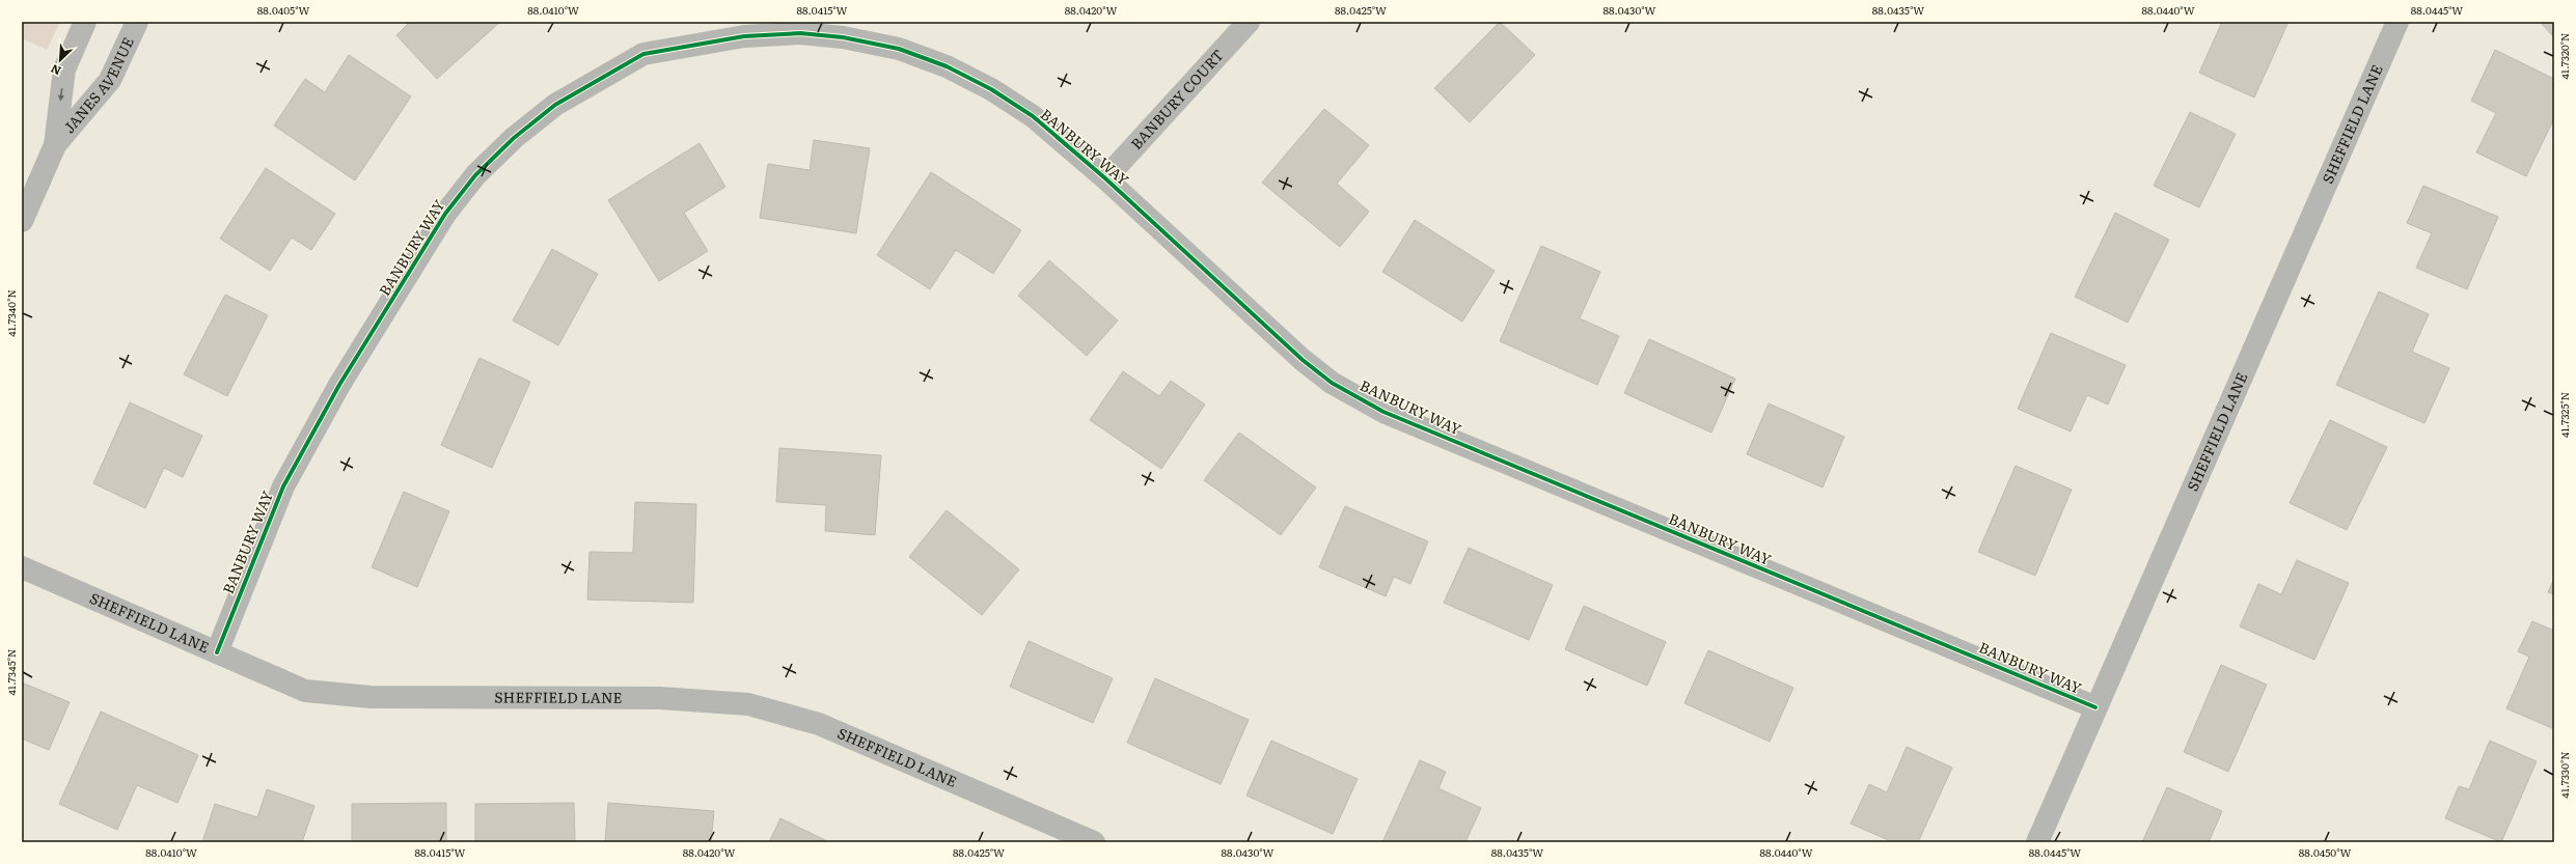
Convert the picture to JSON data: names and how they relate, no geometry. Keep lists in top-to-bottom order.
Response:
{
  "streets": {
    "street": [
      "JANES AVENUE",
      "BANBURY COURT",
      "SHEFFIELD LANE",
      "BANBURY WAY"
    ]
  },
  "crossings": [
    ["BANBURY COURT", "BANBURY WAY"],
    ["SHEFFIELD LANE", "BANBURY WAY"]
  ],
  "north": "bottom left",
  "coordinates": [
    "88.0405°W",
    "88.0410°W",
    "88.0415°W",
    "88.0420°W",
    "88.0425°W",
    "88.0430°W",
    "88.0435°W",
    "88.0440°W",
    "88.0445°W",
    "41.7320°N",
    "41.7340°N",
    "41.7325°N",
    "41.7345°N",
    "41.7330°N",
    "88.0450°W"
  ]
}
